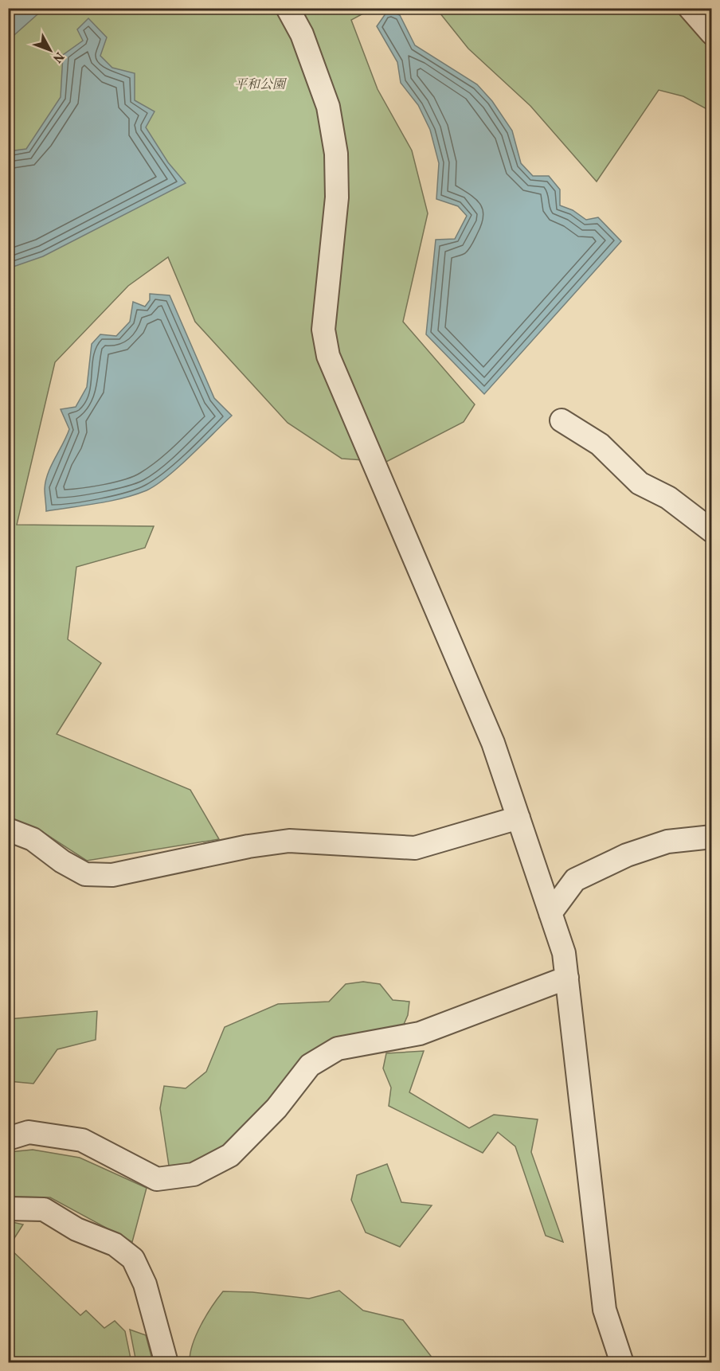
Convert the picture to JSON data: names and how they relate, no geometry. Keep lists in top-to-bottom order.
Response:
{
  "parks": ["平和公園"],
  "north": "bottom right"
}
